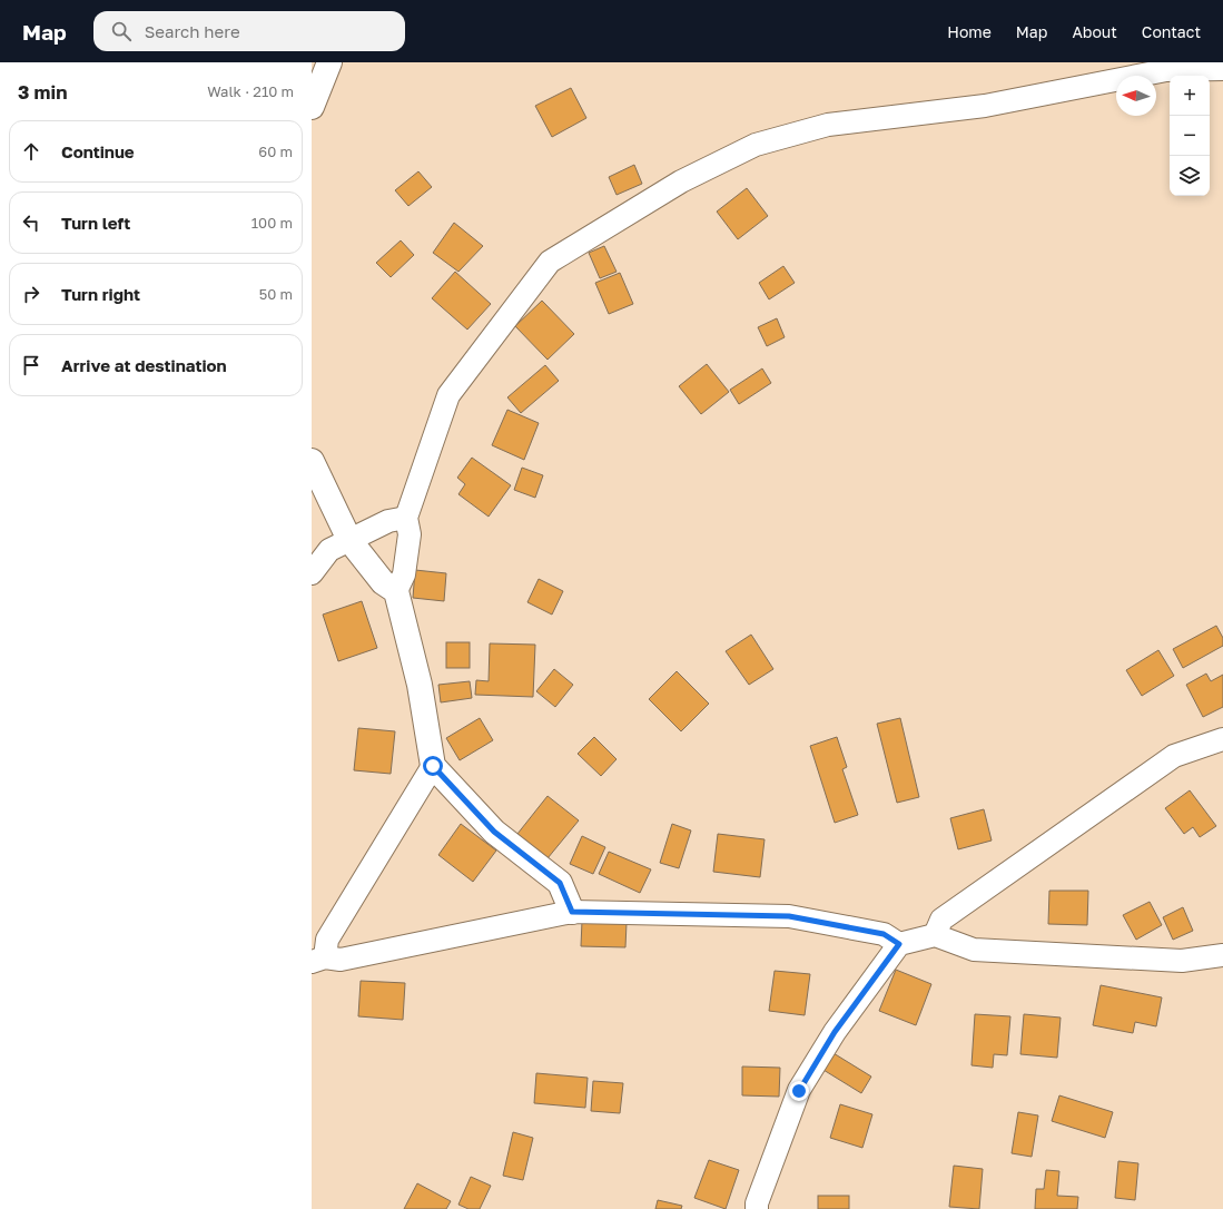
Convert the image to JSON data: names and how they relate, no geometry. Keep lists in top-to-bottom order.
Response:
{
  "north": "left",
  "page": {
    "header": "Map",
    "search": "Search here",
    "nav": [
      "Home",
      "Map",
      "About",
      "Contact"
    ],
    "heading": ["3 min", "Walk · 210 m"],
    "map_buttons": ["+", "−"],
    "list": [
      ["Continue", "60 m"],
      ["Turn left", "100 m"],
      ["Turn right", "50 m"],
      "Arrive at destination"
    ]
  }
}
